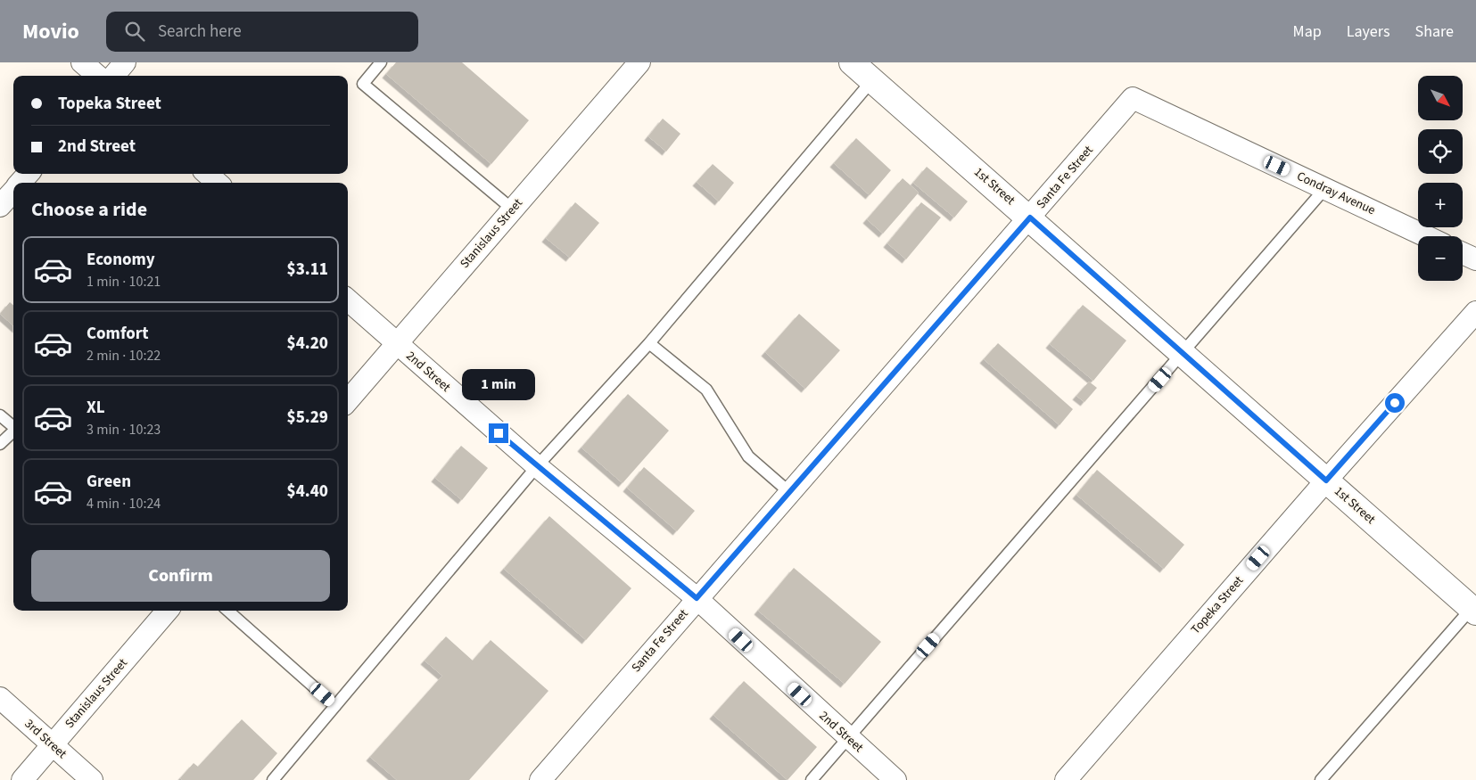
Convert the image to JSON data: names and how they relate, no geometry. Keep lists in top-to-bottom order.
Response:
{
  "streets": {
    "street": [
      "Santa Fe Street",
      "1st Street",
      "Condray Avenue",
      "Stanislaus Street",
      "2nd Street",
      "Topeka Street",
      "3rd Street"
    ]
  },
  "crossings": [
    ["Santa Fe Street", "1st Street"],
    ["Santa Fe Street", "Condray Avenue"],
    ["Santa Fe Street", "2nd Street"],
    ["1st Street", "Topeka Street"],
    ["Stanislaus Street", "2nd Street"],
    ["Stanislaus Street", "3rd Street"]
  ],
  "north": "bottom right",
  "page": {
    "header": "Movio",
    "search": "Search here",
    "nav": ["Map", "Layers", "Share"],
    "map_buttons": ["+", "−"],
    "banner": ["Topeka Street", "2nd Street"],
    "heading": "Choose a ride",
    "list": [
      {
        "name": "Economy",
        "note": "1 min · 10:21",
        "value": "$3.11"
      },
      {
        "name": "Comfort",
        "note": "2 min · 10:22",
        "value": "$4.20"
      },
      {
        "name": "XL",
        "note": "3 min · 10:23",
        "value": "$5.29"
      },
      {
        "name": "Green",
        "note": "4 min · 10:24",
        "value": "$4.40"
      }
    ],
    "bubble": "1 min",
    "buttons": "Confirm"
  }
}
